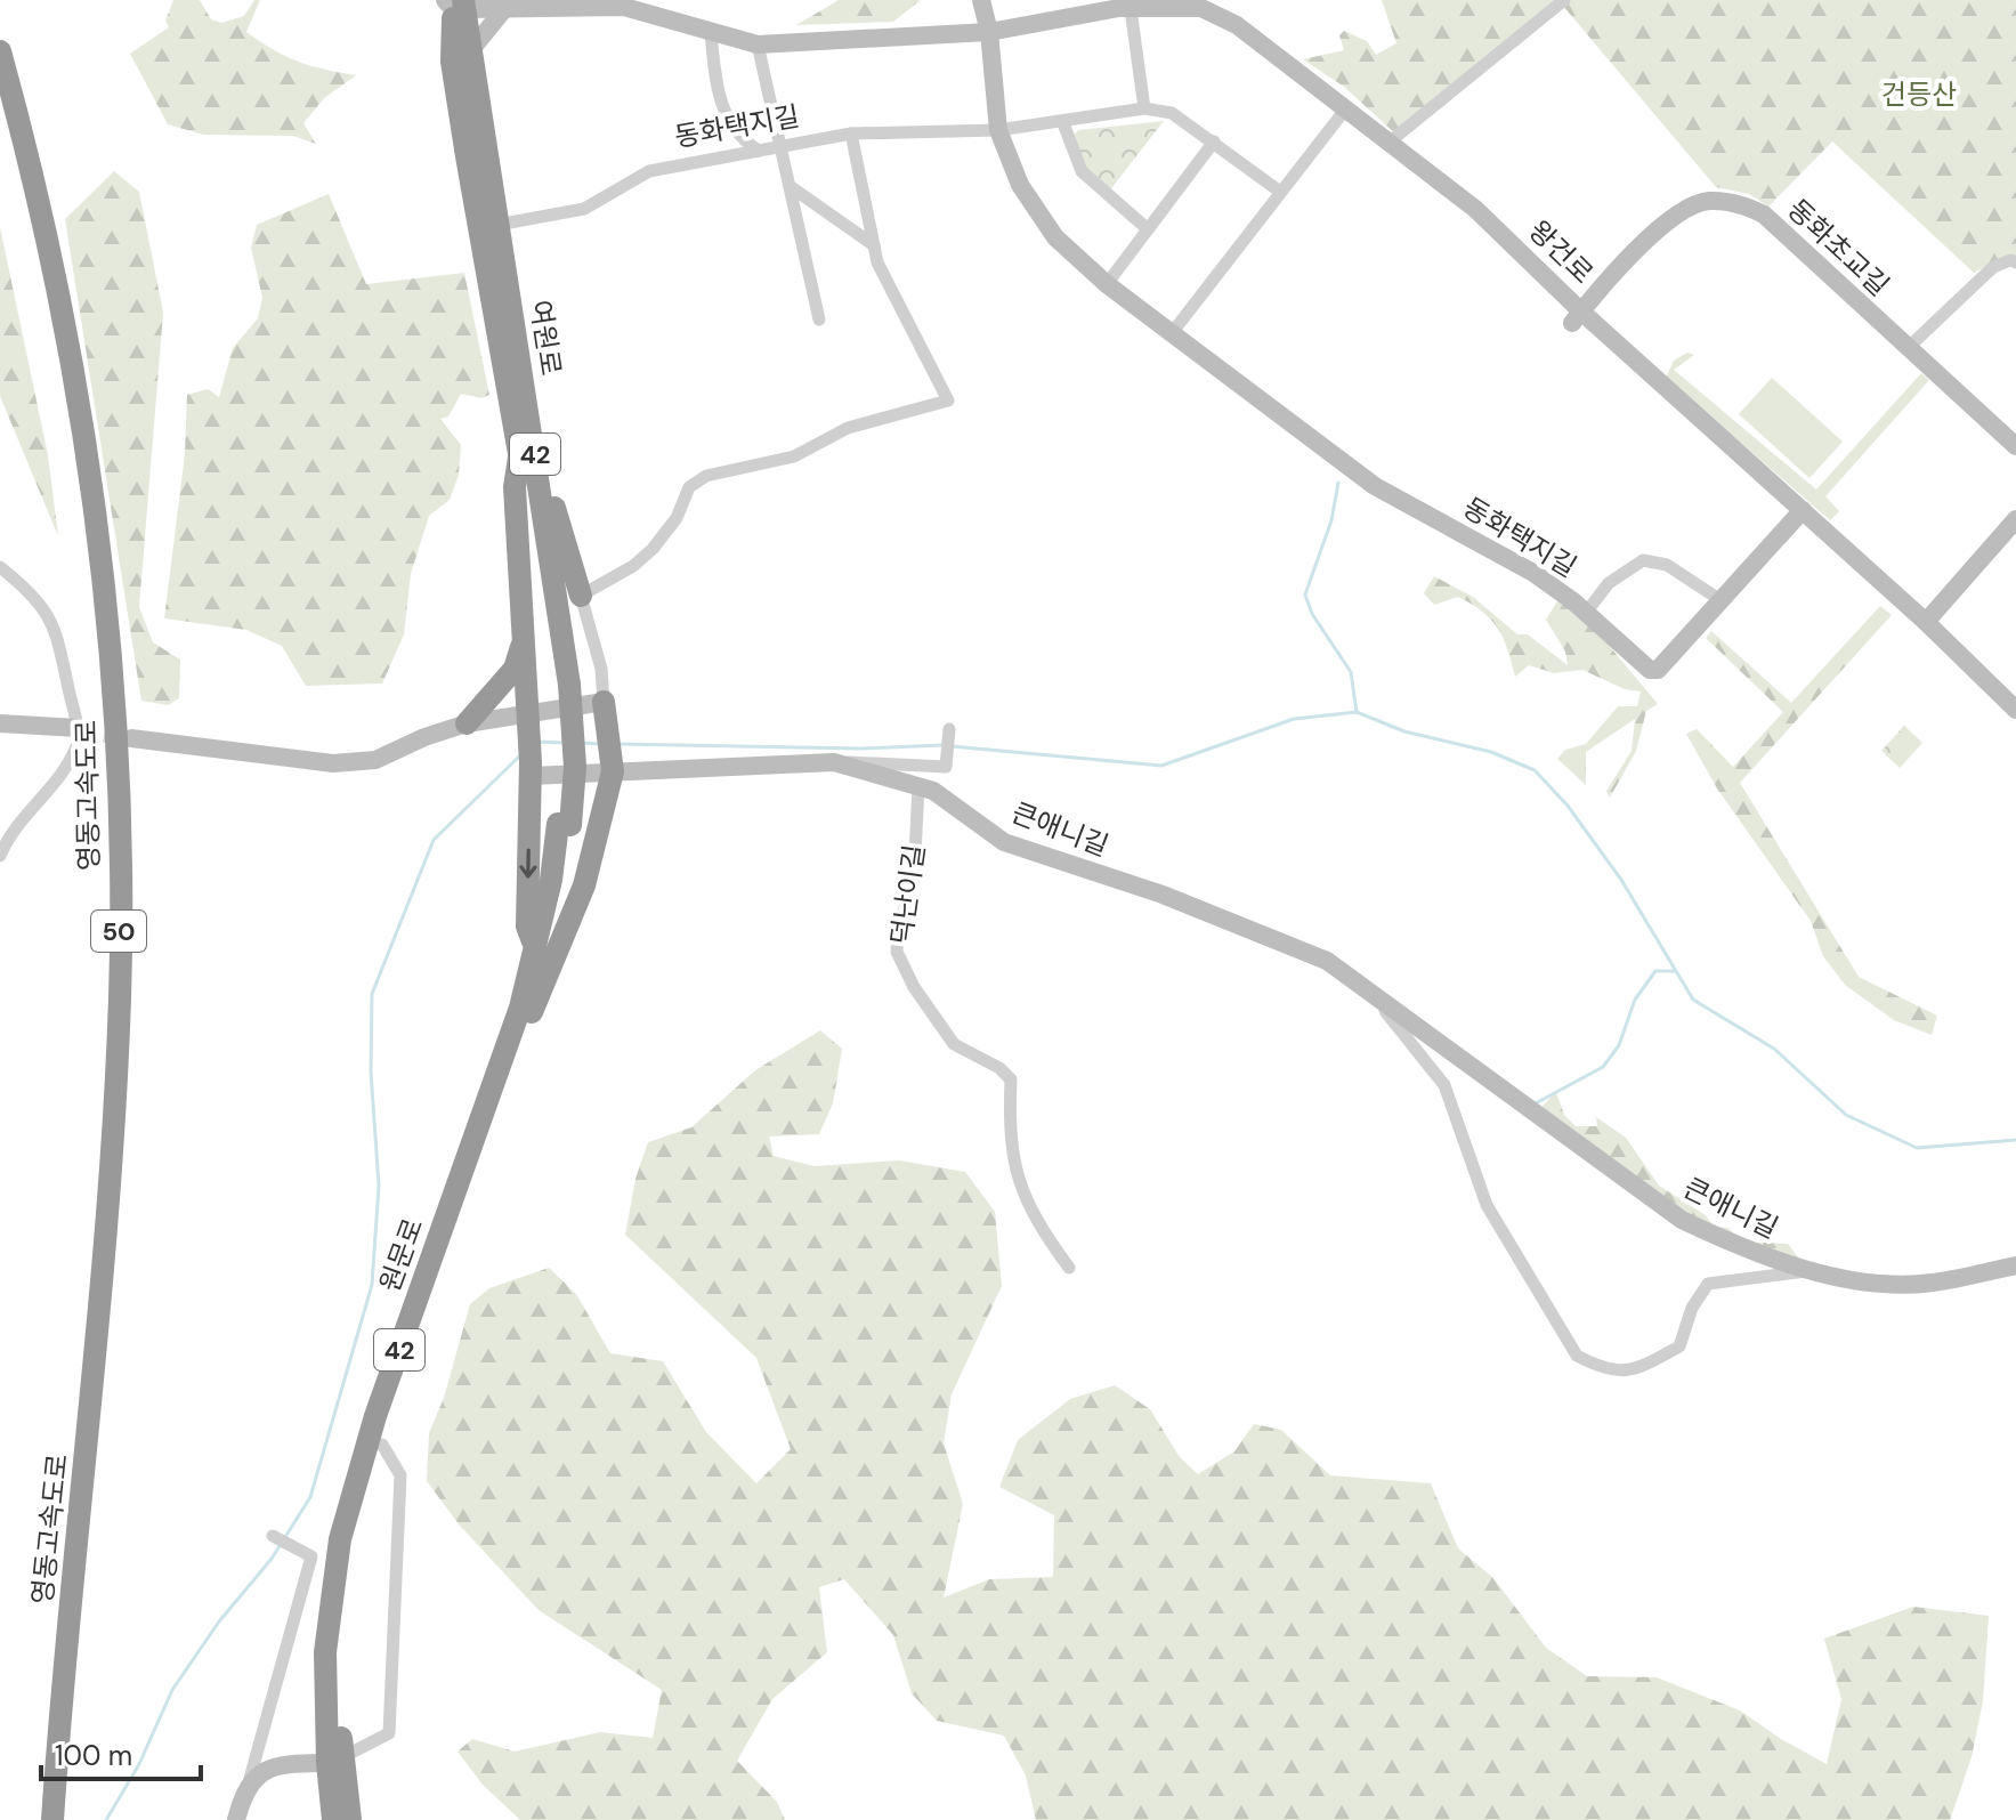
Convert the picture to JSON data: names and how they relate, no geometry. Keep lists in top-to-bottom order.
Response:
{
  "streets": {
    "highway": [
      "여원로",
      "42",
      "영동고속도로",
      "50",
      "원문로"
    ],
    "street": [
      "동화택지길",
      "동화초교길",
      "왕건로",
      "큰애니길",
      "덕난이길"
    ]
  },
  "crossings": [
    ["동화택지길", "왕건로"],
    ["동화택지길", "여원로"],
    ["동화초교길", "왕건로"],
    ["왕건로", "여원로"],
    ["여원로", "원문로"],
    ["큰애니길", "덕난이길"]
  ],
  "parks": ["건등산"],
  "scale_bar": "100 m"
}
